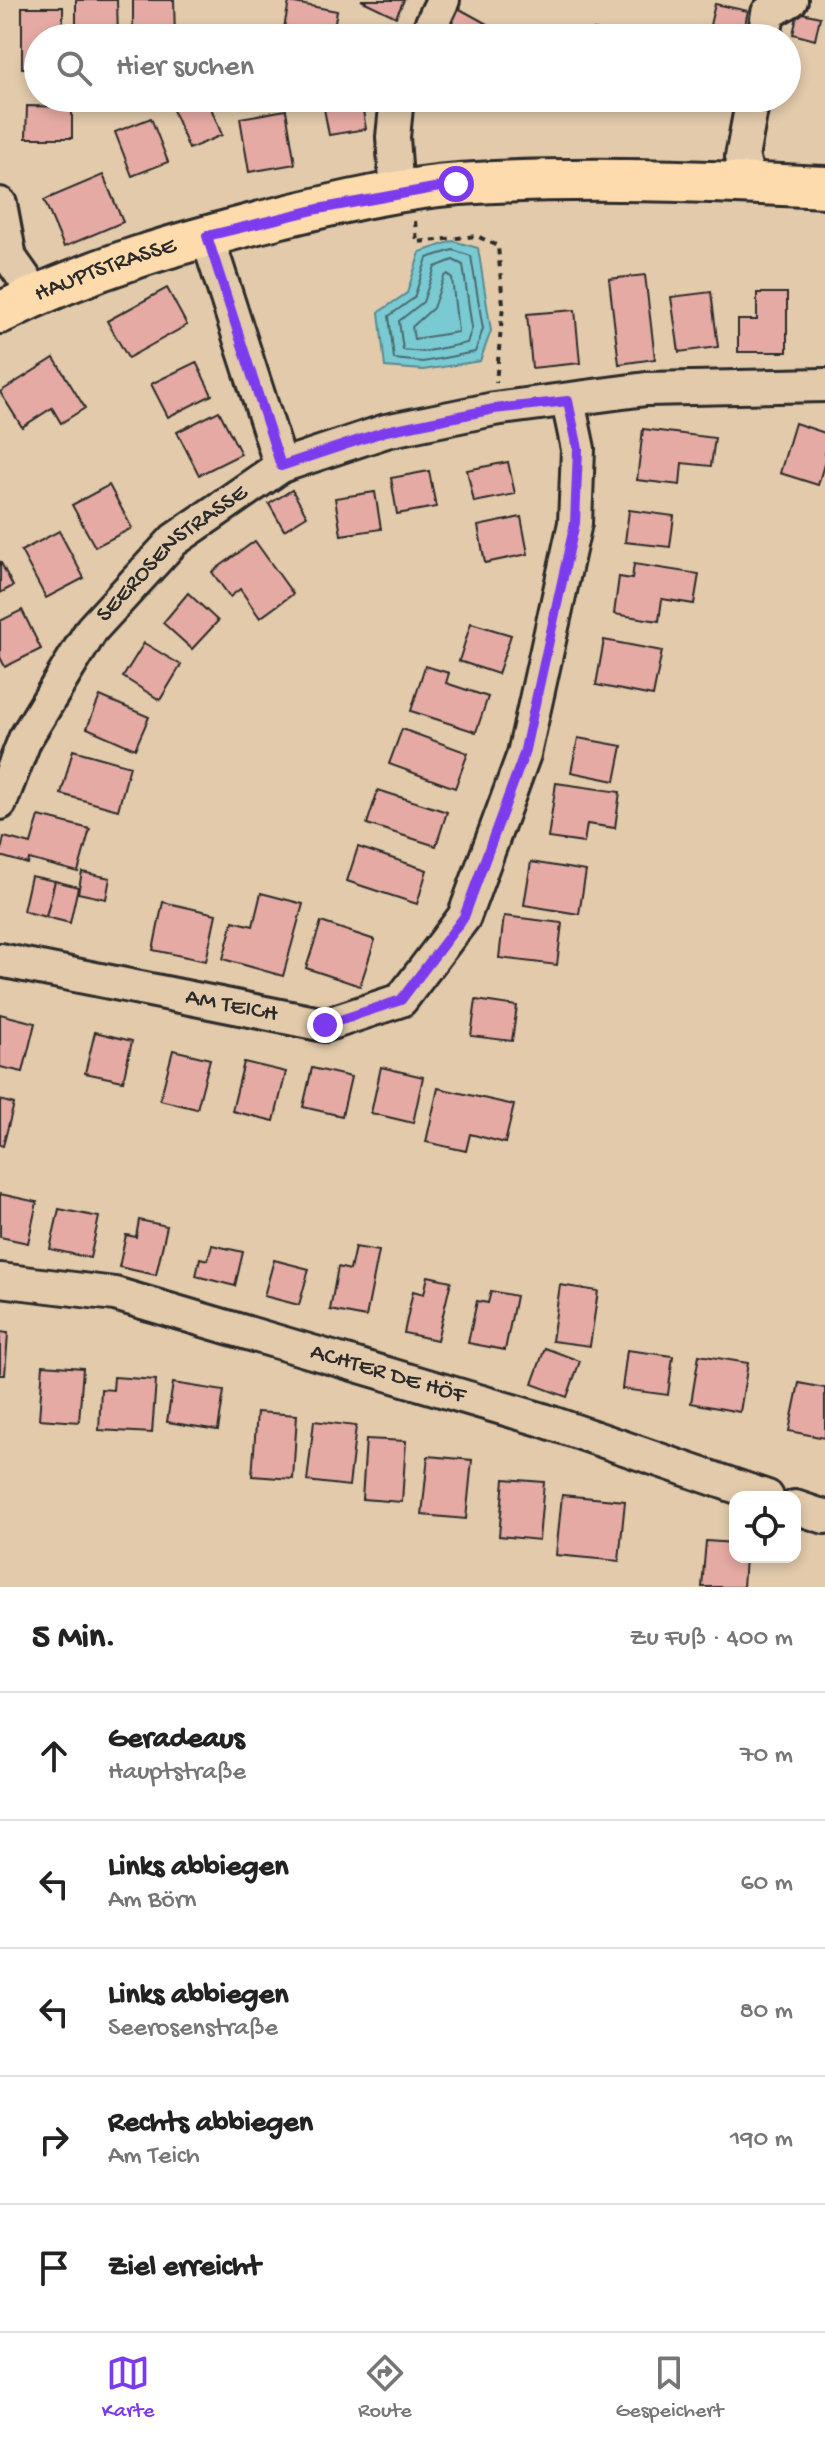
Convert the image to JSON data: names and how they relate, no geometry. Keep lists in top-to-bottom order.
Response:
{
  "streets": {
    "main road": ["HAUPTSTRASSE"],
    "street": ["SEEROSENSTRASSE", "AM TEICH", "ACHTER DE HÖF"]
  },
  "crossings": [
    ["SEEROSENSTRASSE", "AM TEICH"]
  ],
  "page": {
    "search": "Hier suchen",
    "heading": ["5 Min.", "Zu Fuß · 400 m"],
    "list": [
      ["Geradeaus", "Hauptstraße", "70 m"],
      ["Links abbiegen", "Am Börn", "60 m"],
      ["Links abbiegen", "Seerosenstraße", "80 m"],
      ["Rechts abbiegen", "Am Teich", "190 m"],
      "Ziel erreicht"
    ],
    "nav": ["Karte", "Route", "Gespeichert"]
  }
}
